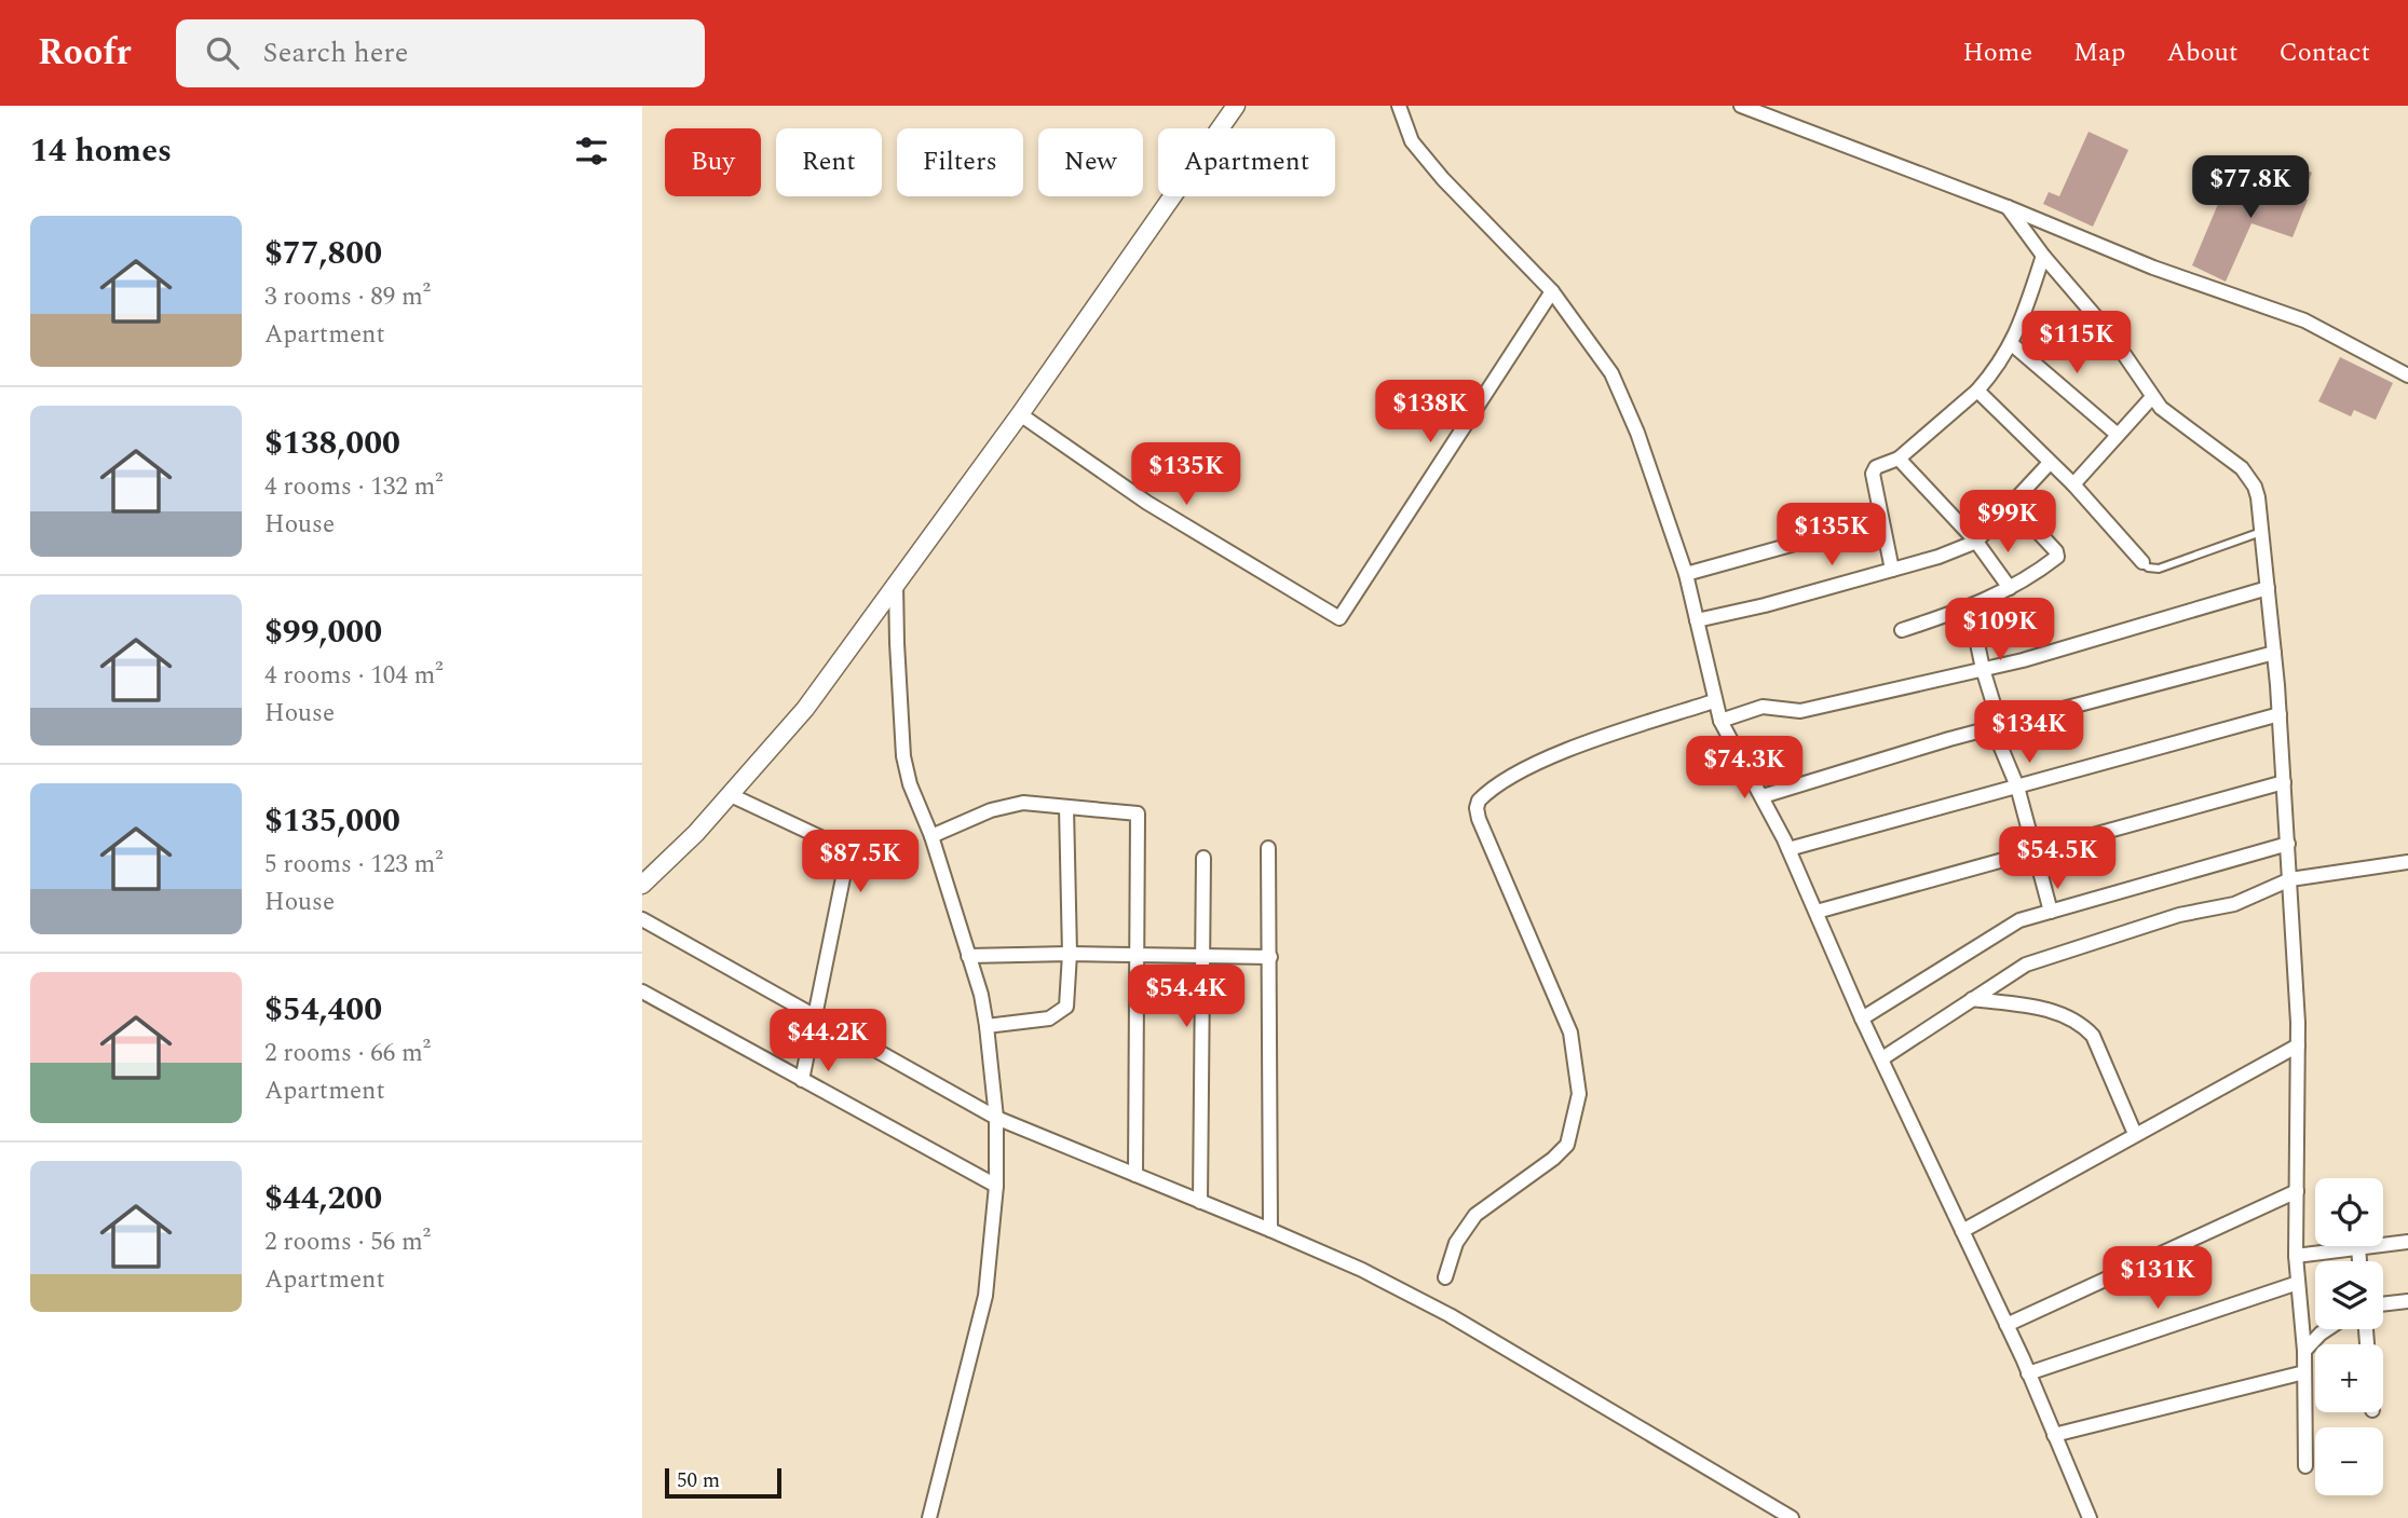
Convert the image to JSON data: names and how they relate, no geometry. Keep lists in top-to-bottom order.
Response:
{
  "scale_bar": "50 m",
  "page": {
    "header": "Roofr",
    "search": "Search here",
    "nav": [
      "Home",
      "Map",
      "About",
      "Contact"
    ],
    "heading": "14 homes",
    "chip": [
      "Buy",
      "Rent",
      "Filters",
      "New",
      "Apartment"
    ],
    "price": [
      "$77.8K",
      "$115K",
      "$138K",
      "$135K",
      "$99K",
      "$135K",
      "$109K",
      "$134K",
      "$74.3K",
      "$54.5K",
      "$87.5K",
      "$54.4K",
      "$44.2K",
      "$131K"
    ],
    "list": [
      {
        "name": "$77,800",
        "note": "3 rooms · 89 m² · Apartment"
      },
      {
        "name": "$138,000",
        "note": "4 rooms · 132 m² · House"
      },
      {
        "name": "$99,000",
        "note": "4 rooms · 104 m² · House"
      },
      {
        "name": "$135,000",
        "note": "5 rooms · 123 m² · House"
      },
      {
        "name": "$54,400",
        "note": "2 rooms · 66 m² · Apartment"
      },
      {
        "name": "$44,200",
        "note": "2 rooms · 56 m² · Apartment"
      }
    ],
    "map_buttons": ["+", "−"],
    "scale": "50 m"
  }
}
